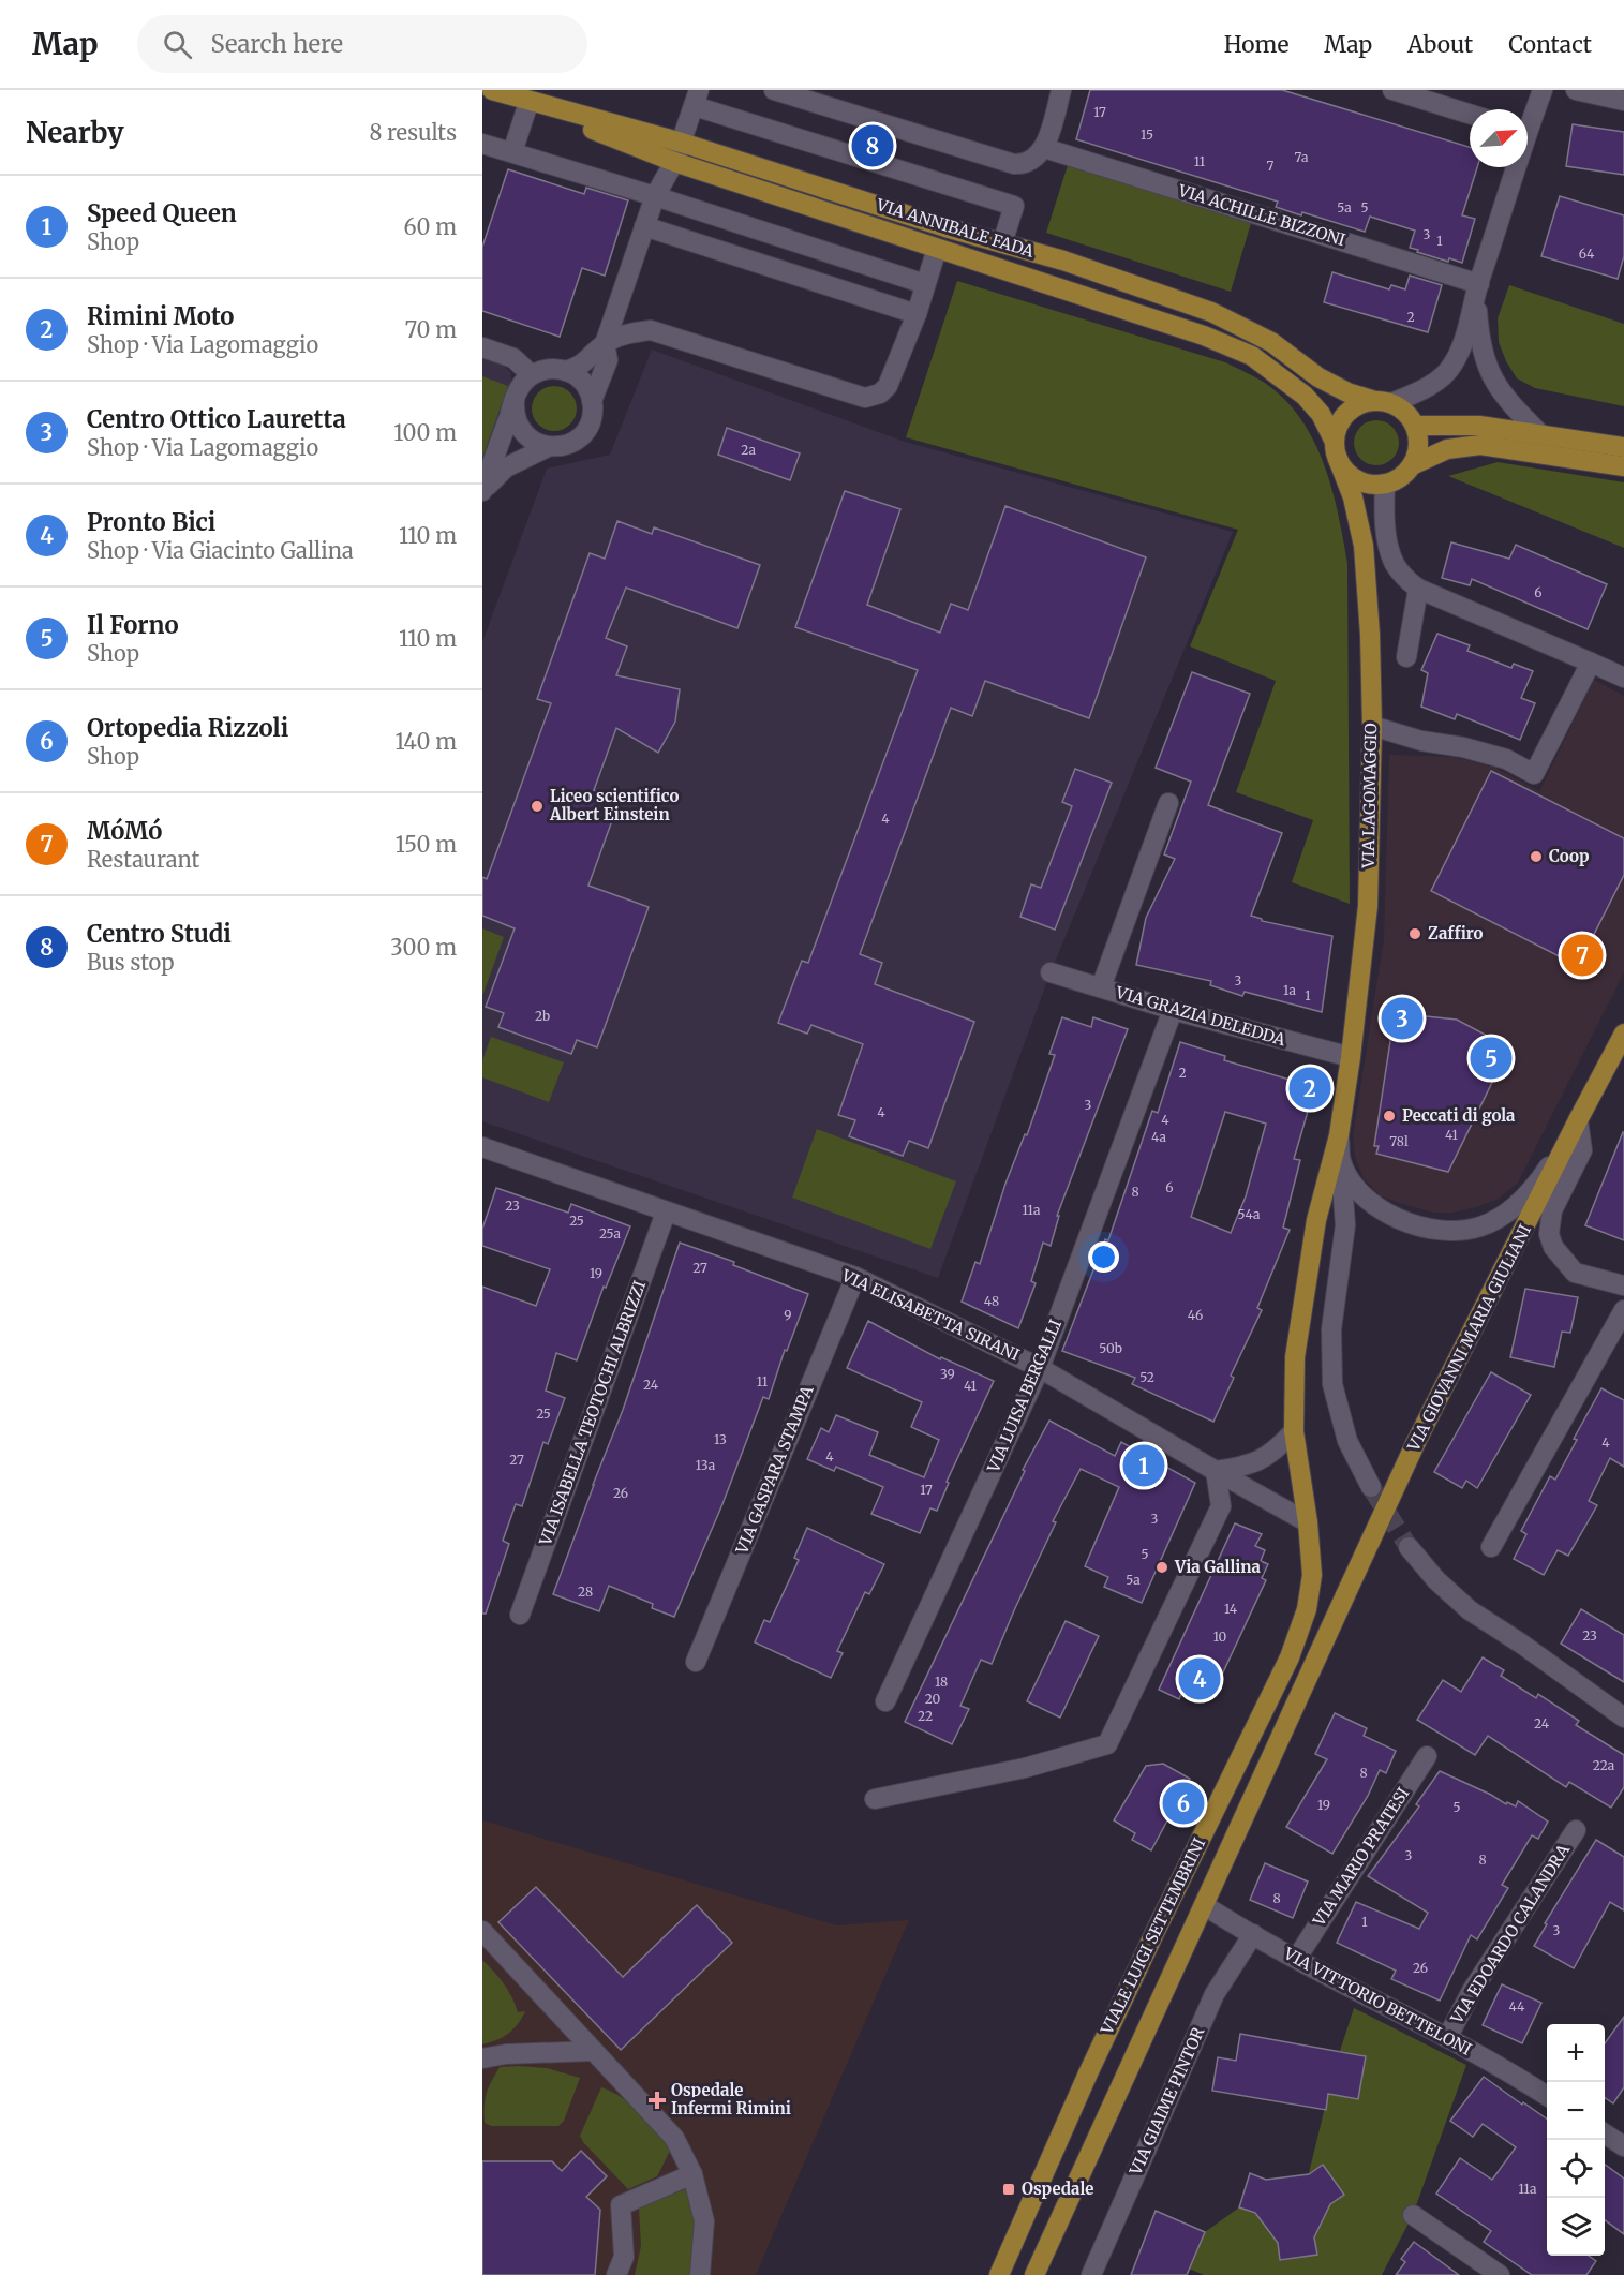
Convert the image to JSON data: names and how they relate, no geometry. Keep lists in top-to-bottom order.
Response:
{
  "streets": {
    "main road": [
      "VIA ANNIBALE FADA",
      "VIA LAGOMAGGIO",
      "VIA GIOVANNI MARIA GIULIANI",
      "VIALE LUIGI SETTEMBRINI"
    ],
    "street": [
      "VIA ACHILLE BIZZONI",
      "VIA GRAZIA DELEDDA",
      "VIA ELISABETTA SIRANI",
      "VIA LUISA BERGALLI",
      "VIA ISABELLA TEOTOCHI ALBRIZZI",
      "VIA GASPARA STAMPA",
      "VIA MARIO PRATESI",
      "VIA EDOARDO CALANDRA",
      "VIA VITTORIO BETTELONI",
      "VIA GIAIME PINTOR"
    ]
  },
  "crossings": [
    ["VIA ANNIBALE FADA", "VIA LAGOMAGGIO"],
    ["VIA LAGOMAGGIO", "VIA GRAZIA DELEDDA"],
    ["VIA LAGOMAGGIO", "VIALE LUIGI SETTEMBRINI"],
    ["VIA GRAZIA DELEDDA", "VIA LUISA BERGALLI"],
    ["VIA ELISABETTA SIRANI", "VIA LUISA BERGALLI"],
    ["VIA ELISABETTA SIRANI", "VIA ISABELLA TEOTOCHI ALBRIZZI"],
    ["VIA ELISABETTA SIRANI", "VIA GASPARA STAMPA"],
    ["VIA ELISABETTA SIRANI", "VIALE LUIGI SETTEMBRINI"],
    ["VIA GIOVANNI MARIA GIULIANI", "VIALE LUIGI SETTEMBRINI"],
    ["VIA MARIO PRATESI", "VIA VITTORIO BETTELONI"],
    ["VIA EDOARDO CALANDRA", "VIA VITTORIO BETTELONI"],
    ["VIALE LUIGI SETTEMBRINI", "VIA VITTORIO BETTELONI"],
    ["VIA VITTORIO BETTELONI", "VIA GIAIME PINTOR"]
  ],
  "places": {
    "other": [
      "Liceo scientifico Albert Einstein",
      "Coop",
      "Zaffiro",
      "Peccati di gola",
      "Via Gallina"
    ],
    "health": ["Ospedale Infermi Rimini"],
    "transit": ["Ospedale"]
  },
  "house_numbers": [
    "17",
    "15",
    "7a",
    "11",
    "7",
    "5a",
    "5",
    "3",
    "1",
    "64",
    "2",
    "2a",
    "6",
    "4",
    "3",
    "1a",
    "1",
    "2b",
    "2",
    "3",
    "4",
    "4",
    "41",
    "4a",
    "78l",
    "6",
    "8",
    "23",
    "11a",
    "54a",
    "25",
    "25a",
    "27",
    "19",
    "48",
    "9",
    "46",
    "50b",
    "39",
    "52",
    "11",
    "24",
    "41",
    "25",
    "13",
    "4",
    "4",
    "27",
    "13a",
    "17",
    "26",
    "3",
    "5",
    "5a",
    "28",
    "14",
    "23",
    "10",
    "18",
    "20",
    "22",
    "24",
    "22a",
    "8",
    "19",
    "5",
    "3",
    "8",
    "8",
    "1",
    "3",
    "26",
    "44",
    "11a"
  ],
  "north": "top right",
  "page": {
    "header": "Map",
    "search": "Search here",
    "nav": [
      "Home",
      "Map",
      "About",
      "Contact"
    ],
    "heading": ["Nearby", "8 results"],
    "pins": [
      "8",
      "7",
      "3",
      "5",
      "2",
      "1",
      "4",
      "6"
    ],
    "list": [
      {
        "mark": "1",
        "name": "Speed Queen",
        "note": "Shop",
        "value": "60 m"
      },
      {
        "mark": "2",
        "name": "Rimini Moto",
        "note": "Shop · Via Lagomaggio",
        "value": "70 m"
      },
      {
        "mark": "3",
        "name": "Centro Ottico Lauretta",
        "note": "Shop · Via Lagomaggio",
        "value": "100 m"
      },
      {
        "mark": "4",
        "name": "Pronto Bici",
        "note": "Shop · Via Giacinto Gallina",
        "value": "110 m"
      },
      {
        "mark": "5",
        "name": "Il Forno",
        "note": "Shop",
        "value": "110 m"
      },
      {
        "mark": "6",
        "name": "Ortopedia Rizzoli",
        "note": "Shop",
        "value": "140 m"
      },
      {
        "mark": "7",
        "name": "MóMó",
        "note": "Restaurant",
        "value": "150 m"
      },
      {
        "mark": "8",
        "name": "Centro Studi",
        "note": "Bus stop",
        "value": "300 m"
      }
    ],
    "map_buttons": ["+", "−"]
  }
}
